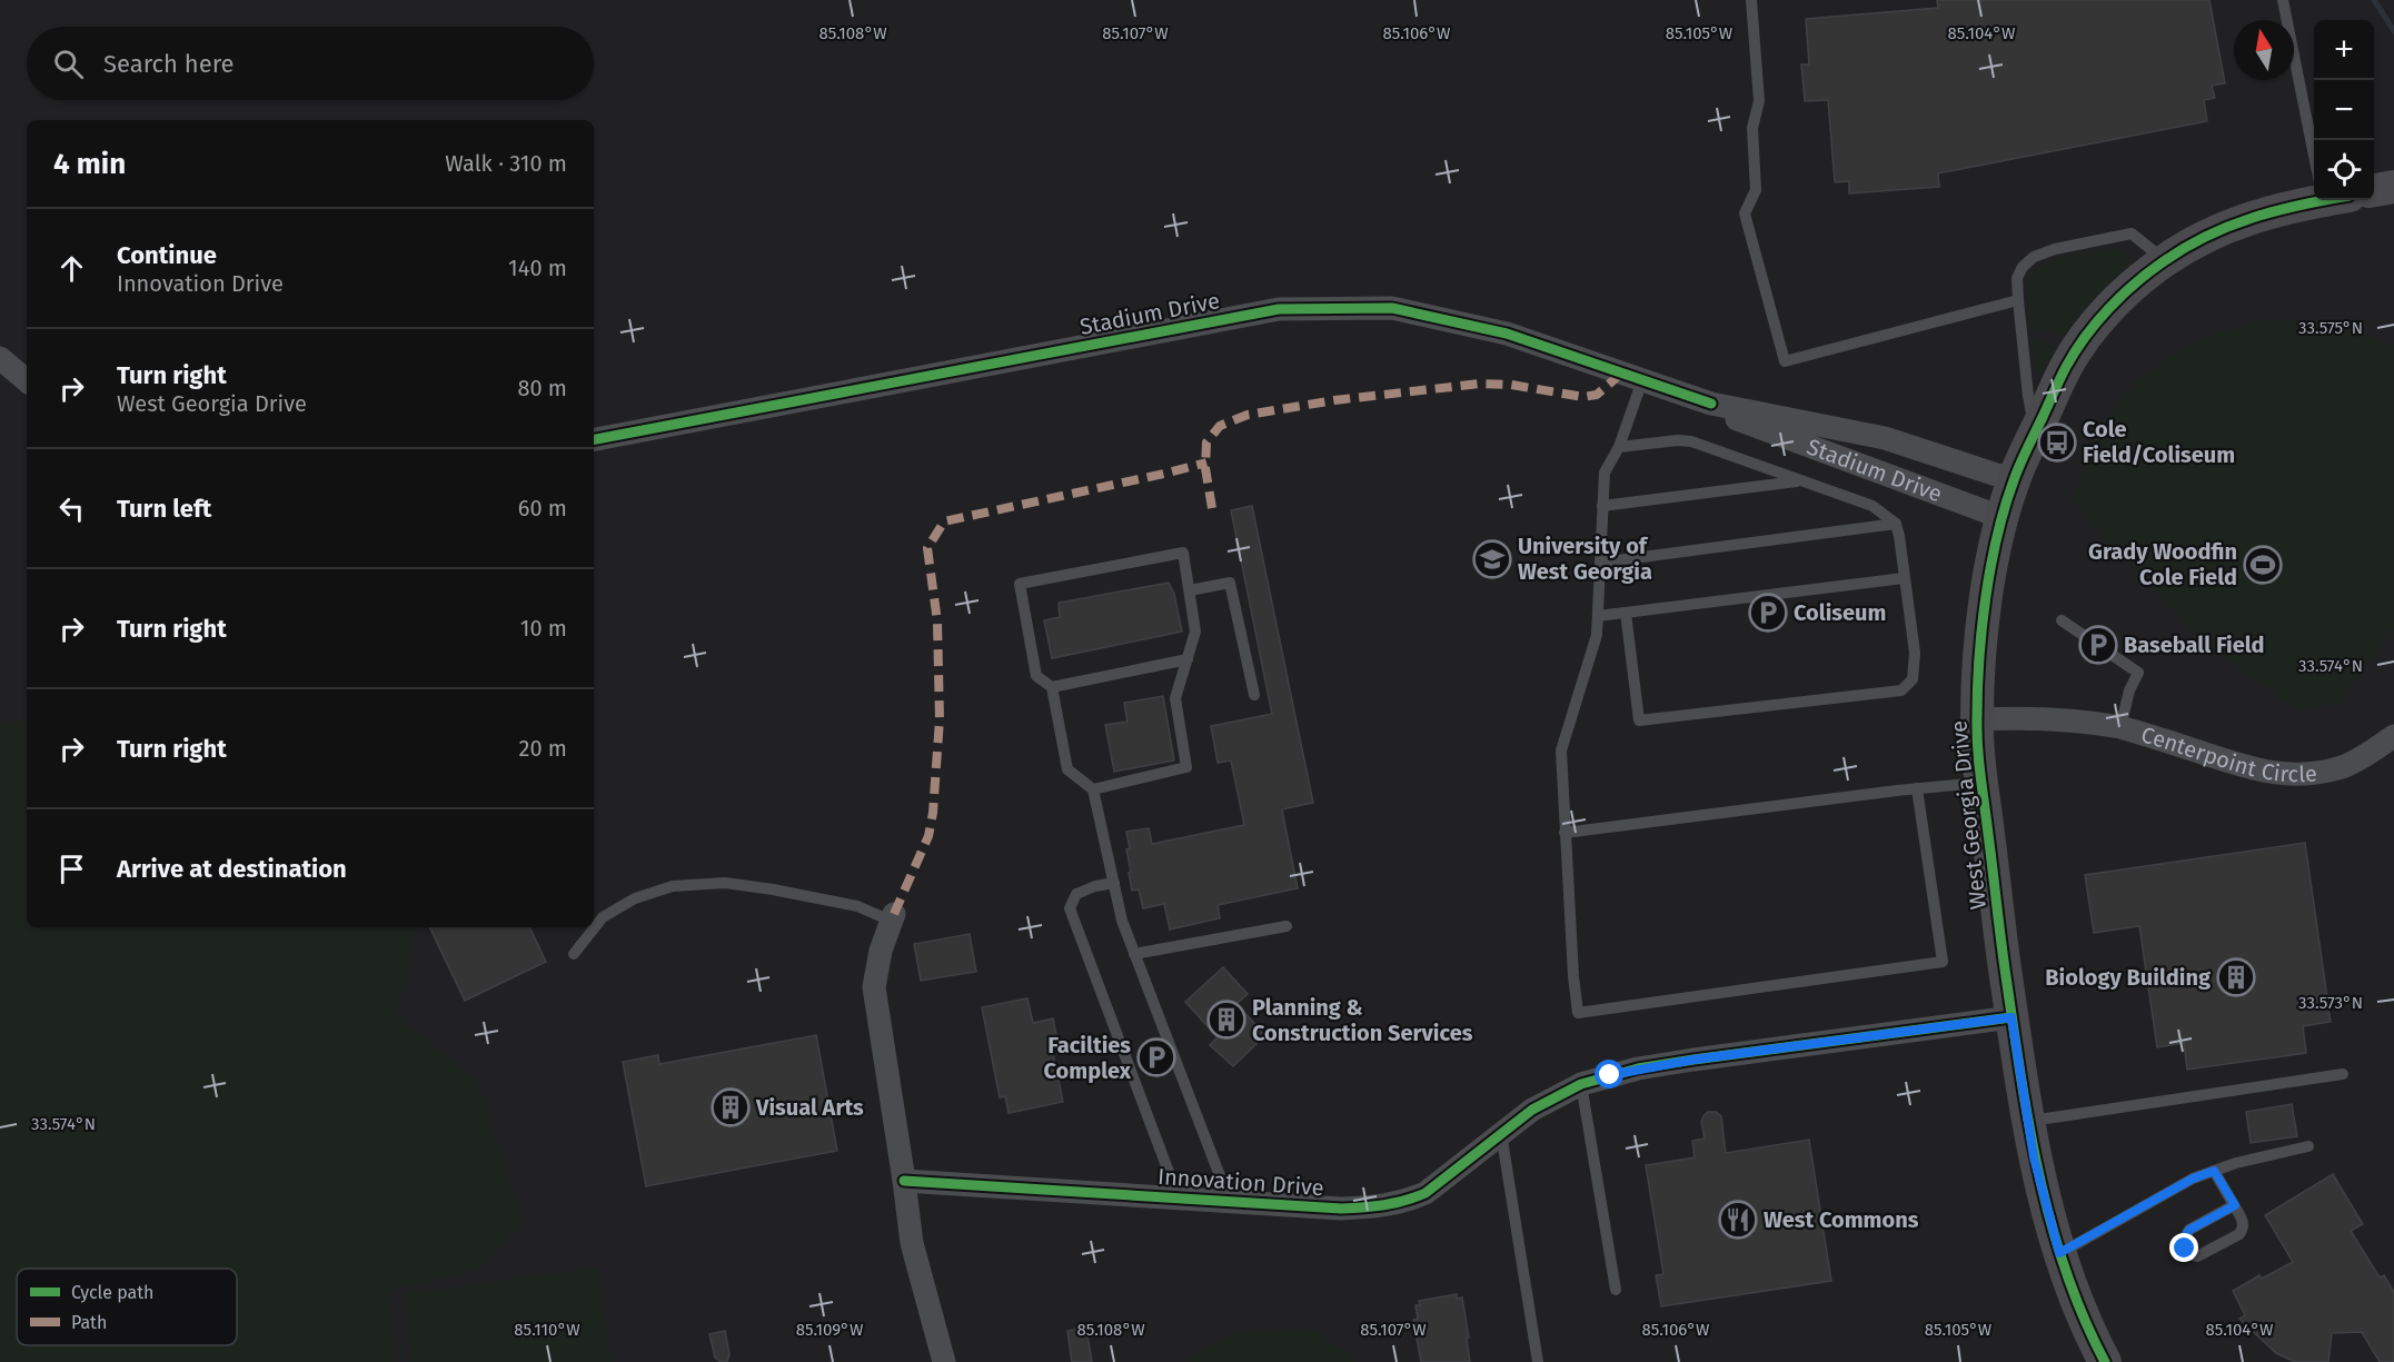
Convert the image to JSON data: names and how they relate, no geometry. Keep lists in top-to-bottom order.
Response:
{
  "streets": {
    "street": [
      "Stadium Drive",
      "Centerpoint Circle",
      "West Georgia Drive",
      "Innovation Drive"
    ]
  },
  "crossings": [
    ["Stadium Drive", "West Georgia Drive"],
    ["Centerpoint Circle", "West Georgia Drive"],
    ["West Georgia Drive", "Innovation Drive"]
  ],
  "places": {
    "bus stop": ["Cole Field/Coliseum"],
    "school or university": ["University of West Georgia"],
    "sports": ["Grady Woodfin Cole Field"],
    "parking": ["Coliseum", "Baseball Field", "Facilties Complex"],
    "building": ["Biology Building", "Planning & Construction Services", "Visual Arts"],
    "restaurant": ["West Commons"]
  },
  "legend": ["Cycle path", "Path"],
  "north": "top",
  "page": {
    "map_buttons": ["+", "−"],
    "search": "Search here",
    "heading": ["4 min", "Walk · 310 m"],
    "list": [
      ["Continue", "Innovation Drive", "140 m"],
      ["Turn right", "West Georgia Drive", "80 m"],
      ["Turn left", "60 m"],
      ["Turn right", "10 m"],
      ["Turn right", "20 m"],
      "Arrive at destination"
    ]
  },
  "coordinates": [
    "85.104°W",
    "85.108°W",
    "85.107°W",
    "85.106°W",
    "85.105°W",
    "33.575°N",
    "33.574°N",
    "33.573°N",
    "85.110°W",
    "85.109°W"
  ]
}
